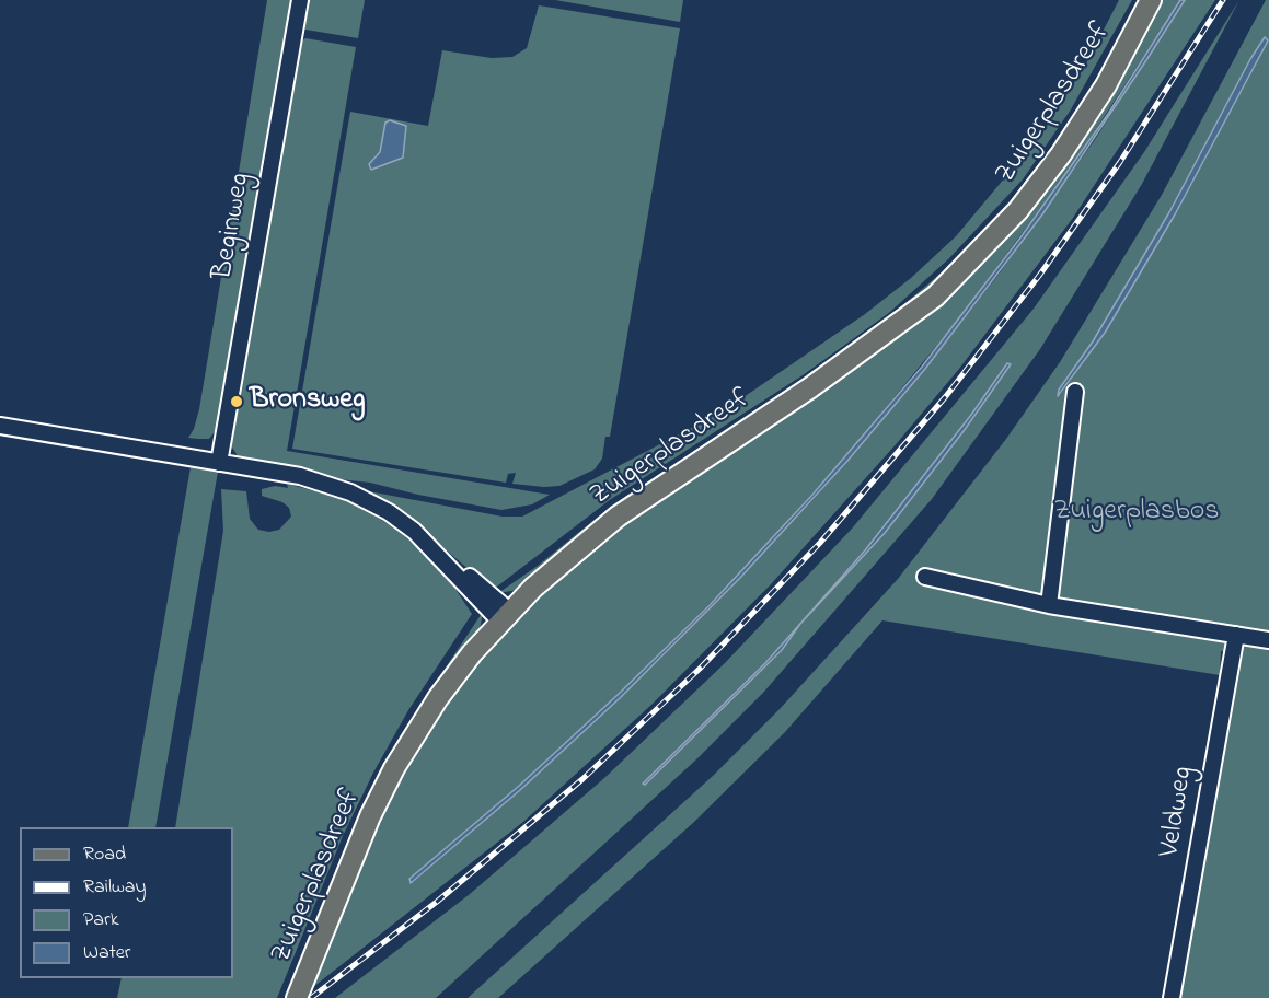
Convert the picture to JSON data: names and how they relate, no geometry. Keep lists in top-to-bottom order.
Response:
{
  "streets": {
    "main road": ["Zuigerplasdreef"],
    "street": ["Beginweg", "Veldweg"]
  },
  "parks": ["Zuigerplasbos"],
  "places": ["Bronsweg"],
  "legend": [
    "Road",
    "Railway",
    "Park",
    "Water"
  ]
}
